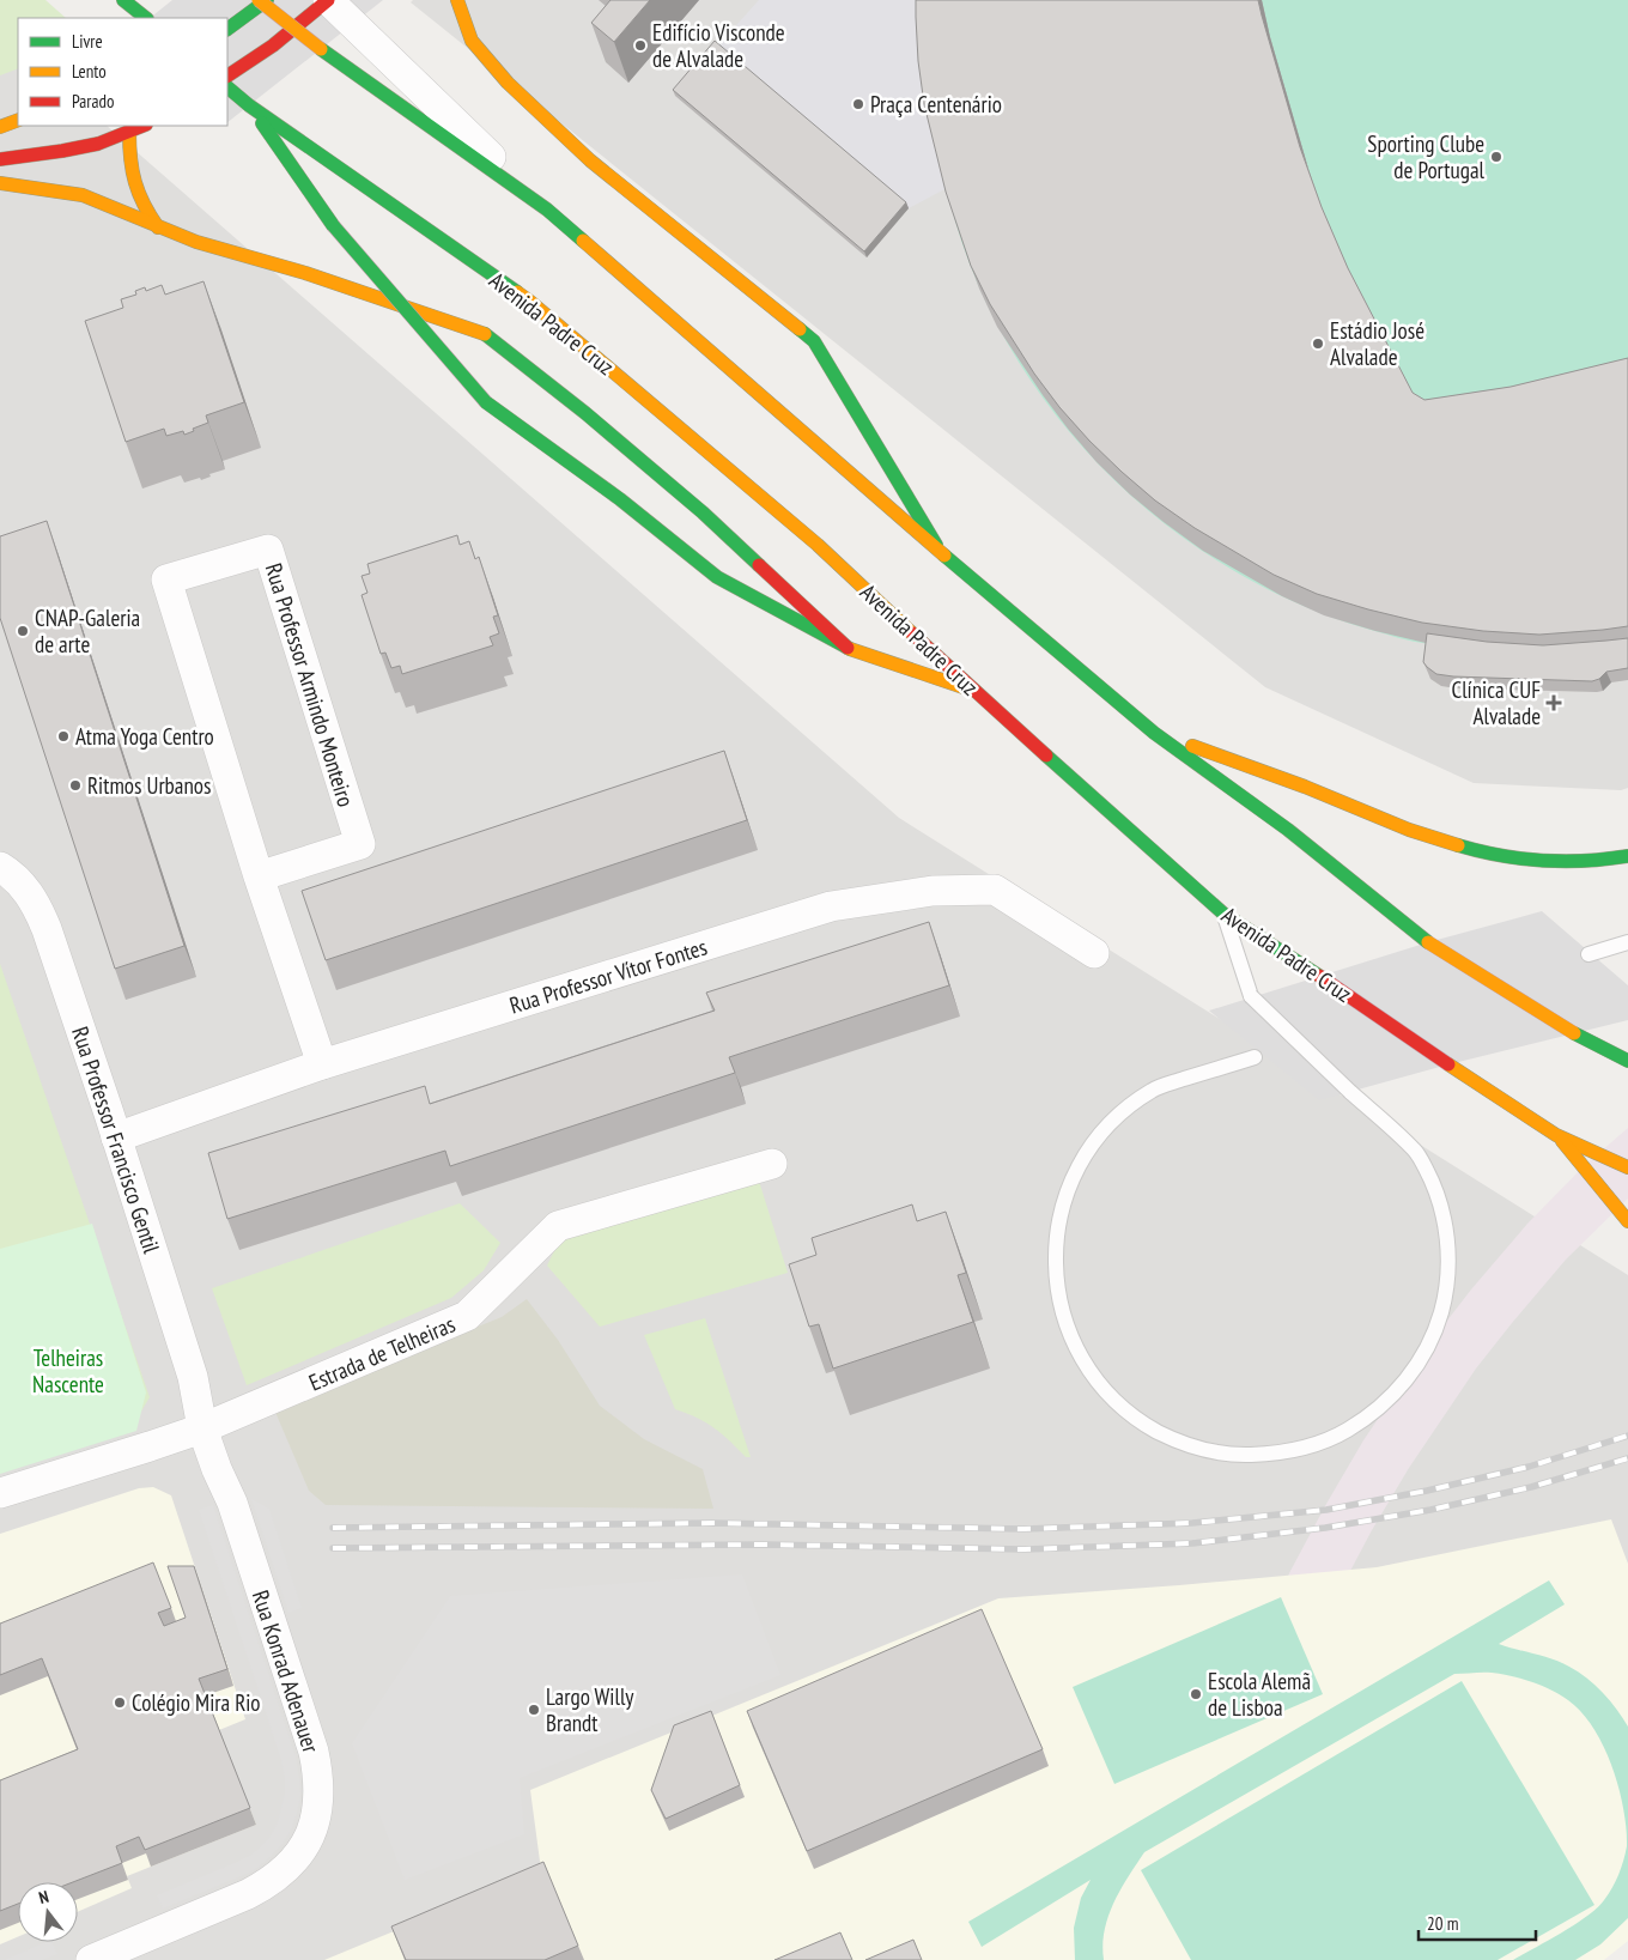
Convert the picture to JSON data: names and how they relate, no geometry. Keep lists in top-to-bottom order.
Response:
{
  "streets": {
    "main road": ["Avenida Padre Cruz"],
    "street": [
      "Rua Professor Armindo Monteiro",
      "Rua Professor Vítor Fontes",
      "Rua Professor Francisco Gentil",
      "Estrada de Telheiras",
      "Rua Konrad Adenauer"
    ]
  },
  "crossings": [
    ["Rua Professor Armindo Monteiro", "Rua Professor Vítor Fontes"],
    ["Rua Professor Vítor Fontes", "Rua Professor Francisco Gentil"],
    ["Rua Professor Francisco Gentil", "Estrada de Telheiras"],
    ["Rua Professor Francisco Gentil", "Rua Konrad Adenauer"],
    ["Estrada de Telheiras", "Rua Konrad Adenauer"]
  ],
  "parks": ["Telheiras Nascente"],
  "places": {
    "other": [
      "Edifício Visconde de Alvalade",
      "Praça Centenário",
      "Sporting Clube de Portugal",
      "Estádio José Alvalade",
      "CNAP-Galeria de arte",
      "Atma Yoga Centro",
      "Ritmos Urbanos",
      "Escola Alemã de Lisboa",
      "Colégio Mira Rio",
      "Largo Willy Brandt"
    ],
    "health": ["Clínica CUF Alvalade"]
  },
  "legend": ["Livre", "Lento", "Parado"],
  "scale_bar": "20 m",
  "north": "top"
}
